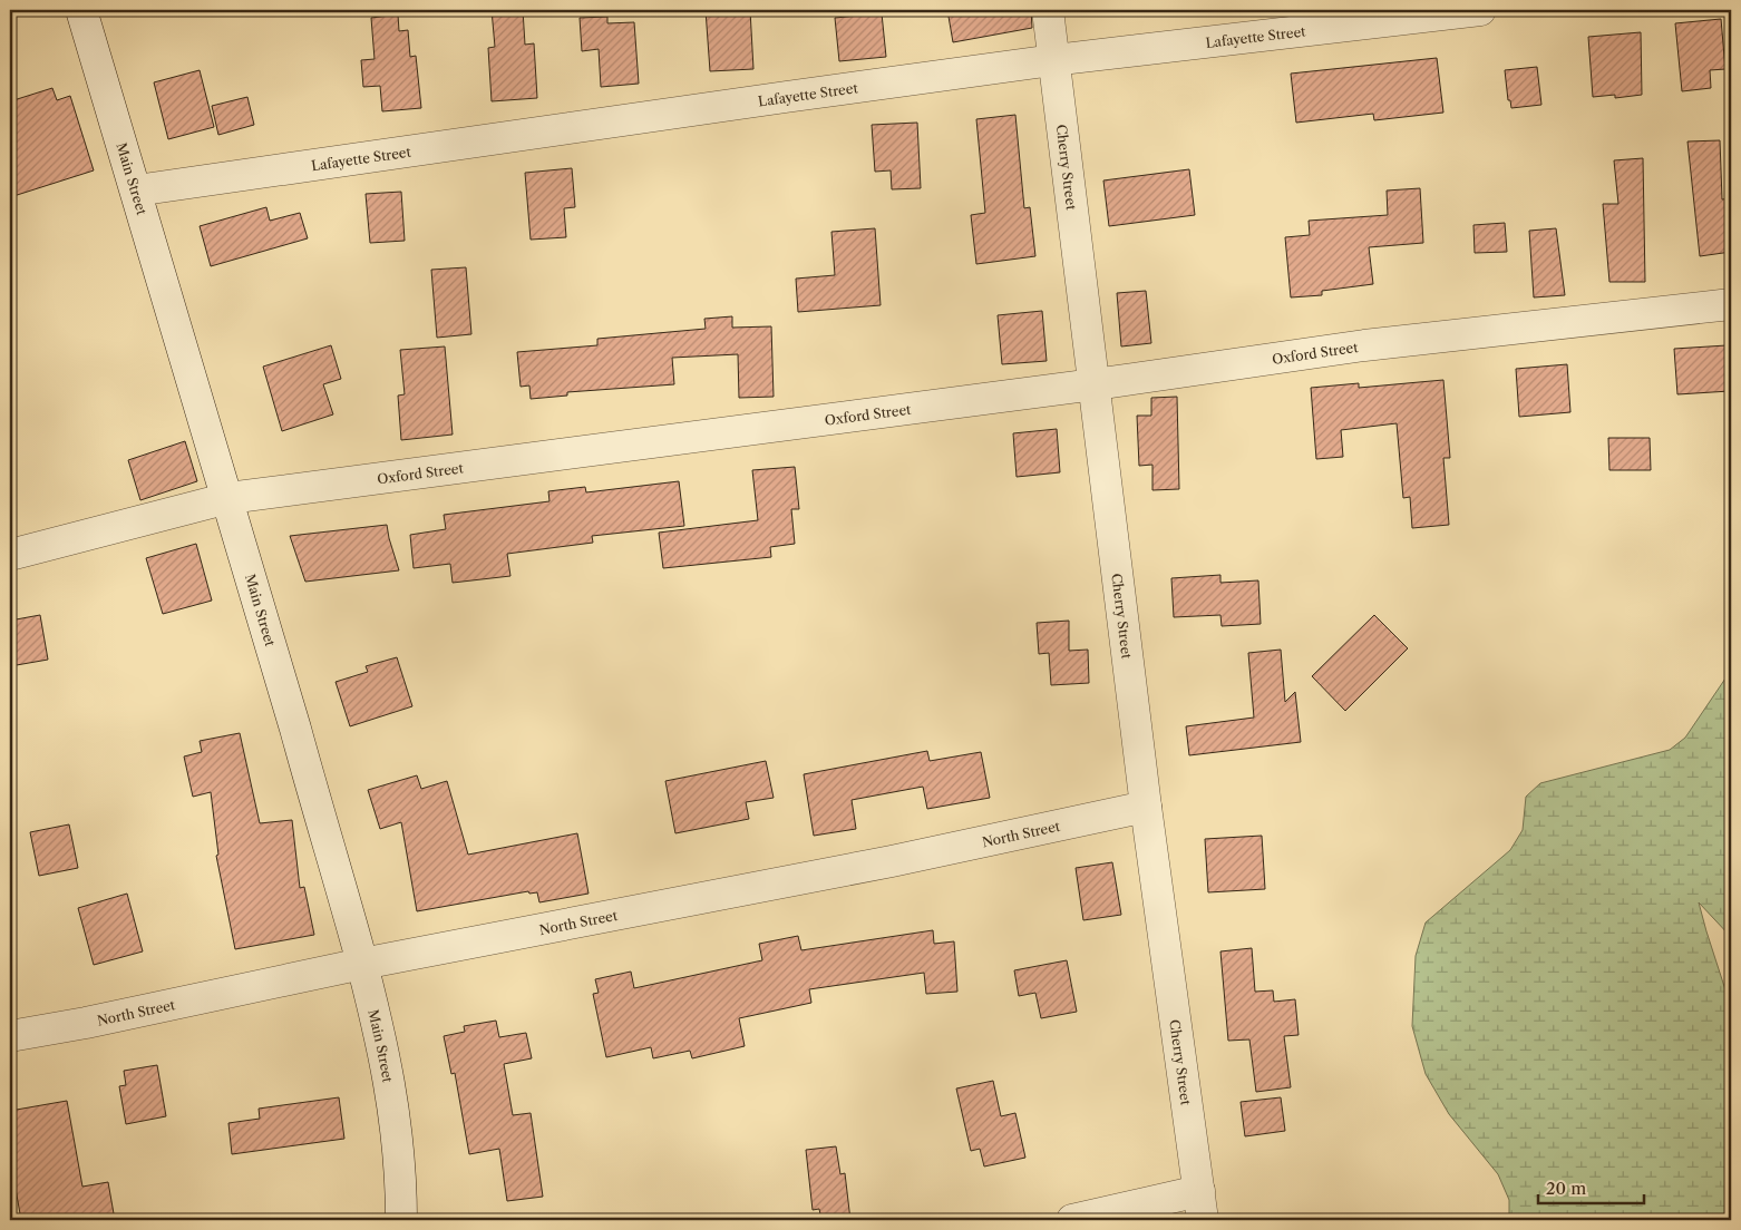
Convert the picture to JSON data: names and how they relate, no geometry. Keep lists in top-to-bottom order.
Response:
{
  "streets": {
    "street": [
      "Lafayette Street",
      "Cherry Street",
      "Main Street",
      "Oxford Street",
      "North Street"
    ]
  },
  "crossings": [
    ["Lafayette Street", "Cherry Street"],
    ["Lafayette Street", "Main Street"],
    ["Cherry Street", "Oxford Street"],
    ["Cherry Street", "North Street"],
    ["Main Street", "Oxford Street"],
    ["Main Street", "North Street"]
  ],
  "scale_bar": "20 m"
}
